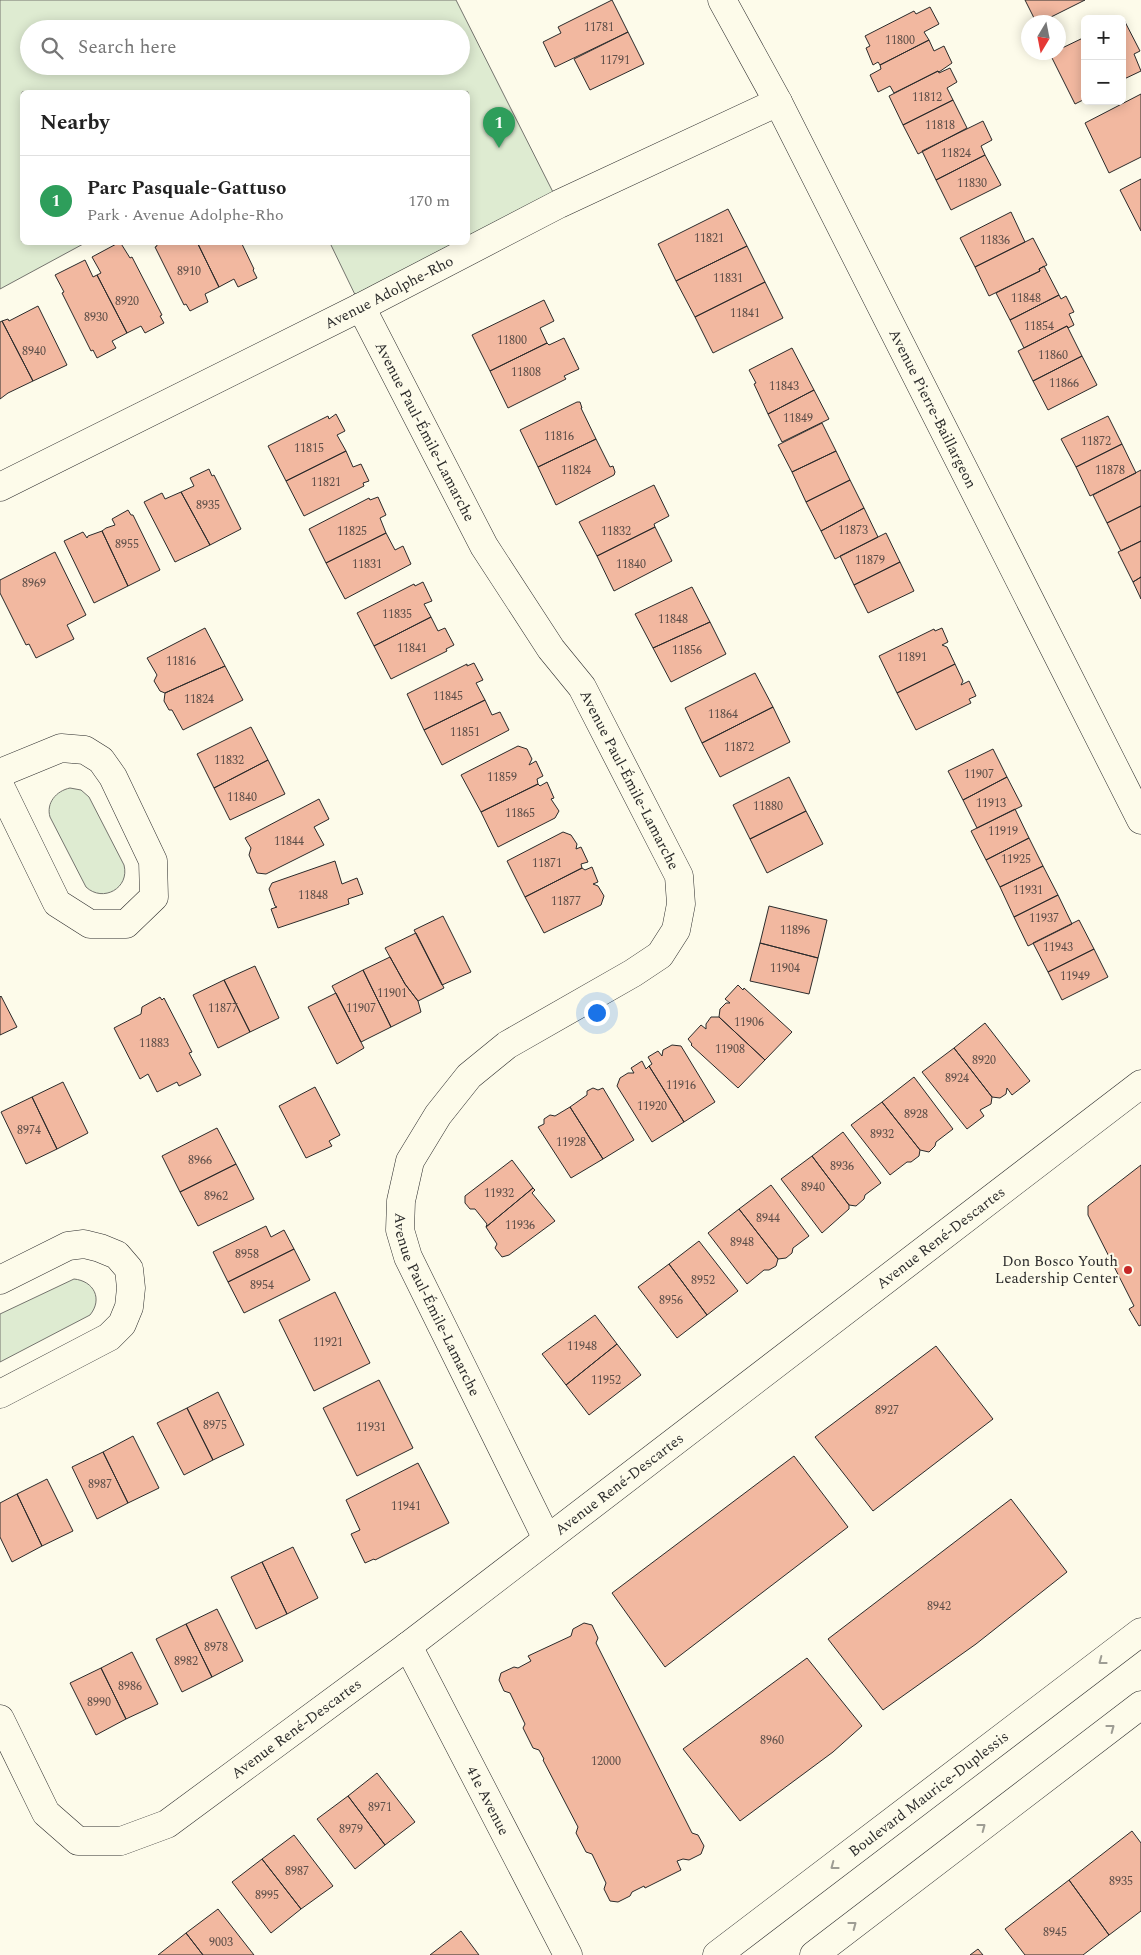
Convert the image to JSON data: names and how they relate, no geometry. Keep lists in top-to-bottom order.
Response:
{
  "streets": {
    "street": [
      "Avenue Adolphe-Rho",
      "Avenue Pierre-Baillargeon",
      "Avenue Paul-Émile-Lamarche",
      "Avenue René-Descartes",
      "Boulevard Maurice-Duplessis",
      "41e Avenue"
    ]
  },
  "crossings": [
    ["Avenue Adolphe-Rho", "Avenue Pierre-Baillargeon"],
    ["Avenue Adolphe-Rho", "Avenue Paul-Émile-Lamarche"],
    ["Avenue Paul-Émile-Lamarche", "Avenue René-Descartes"],
    ["Avenue René-Descartes", "41e Avenue"]
  ],
  "places": ["Don Bosco Youth Leadership Center"],
  "house_numbers": [
    "11781",
    "11800",
    "11791",
    "11812",
    "11818",
    "11824",
    "11830",
    "11821",
    "11836",
    "8910",
    "11831",
    "11848",
    "8920",
    "11841",
    "8930",
    "11854",
    "11800",
    "8940",
    "11860",
    "11808",
    "11866",
    "11843",
    "11849",
    "11816",
    "11872",
    "11815",
    "11824",
    "11878",
    "11821",
    "8935",
    "11873",
    "11825",
    "11832",
    "8955",
    "11879",
    "11831",
    "11840",
    "8969",
    "11835",
    "11848",
    "11841",
    "11856",
    "11891",
    "11816",
    "11845",
    "11824",
    "11864",
    "11851",
    "11872",
    "11832",
    "11907",
    "11859",
    "11840",
    "11913",
    "11880",
    "11865",
    "11919",
    "11844",
    "11925",
    "11871",
    "11931",
    "11848",
    "11877",
    "11937",
    "11896",
    "11943",
    "11904",
    "11949",
    "11901",
    "11877",
    "11907",
    "11906",
    "11883",
    "11908",
    "8920",
    "8924",
    "11916",
    "11920",
    "8928",
    "8974",
    "8932",
    "11928",
    "8966",
    "8936",
    "8940",
    "11932",
    "8962",
    "8944",
    "11936",
    "8948",
    "8958",
    "8952",
    "8954",
    "8956",
    "11921",
    "11948",
    "11952",
    "8927",
    "8975",
    "11931",
    "8987",
    "11941",
    "8942",
    "8978",
    "8982",
    "8986",
    "8990",
    "8960",
    "12000",
    "8971",
    "8979",
    "8987",
    "8935",
    "8995",
    "8945",
    "9003"
  ],
  "north": "bottom",
  "page": {
    "map_buttons": ["+", "−"],
    "search": "Search here",
    "heading": "Nearby",
    "pins": "1",
    "list": [
      {
        "mark": "1",
        "name": "Parc Pasquale-Gattuso",
        "note": "Park · Avenue Adolphe-Rho",
        "value": "170 m"
      }
    ]
  }
}
